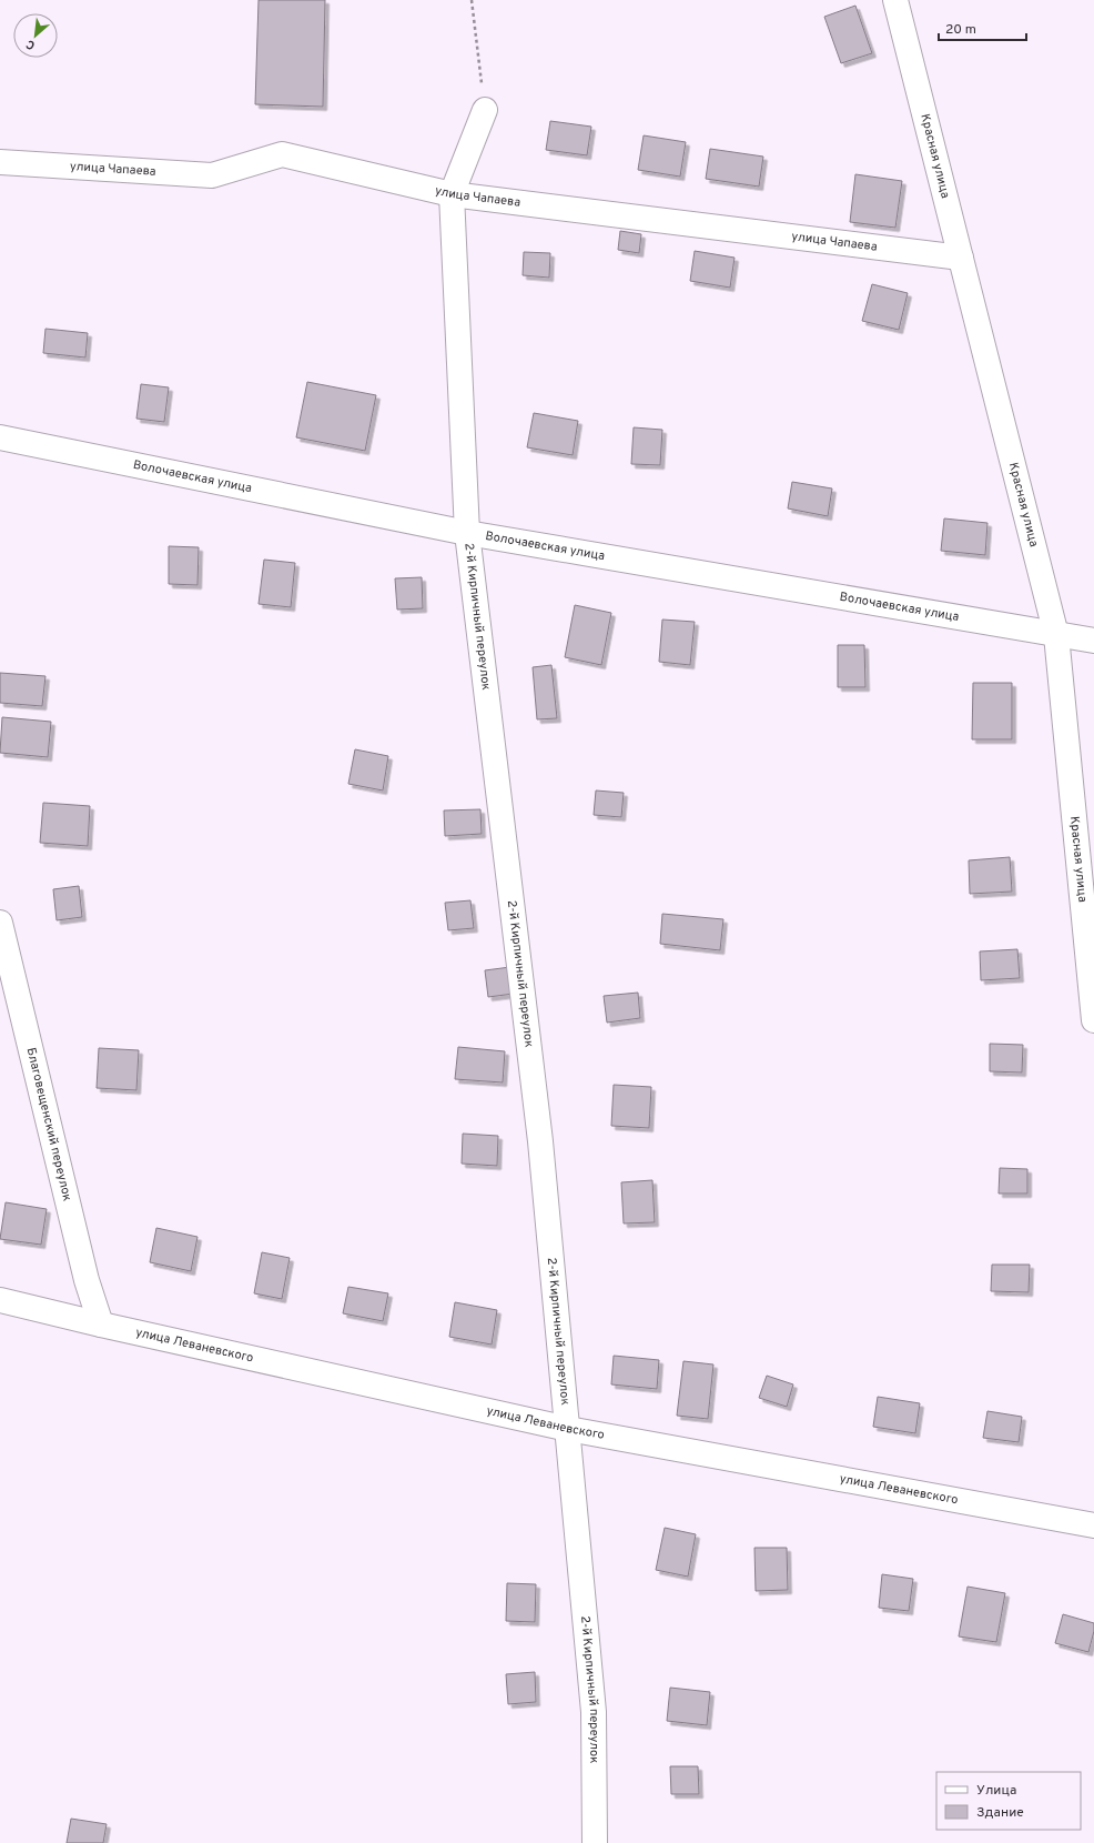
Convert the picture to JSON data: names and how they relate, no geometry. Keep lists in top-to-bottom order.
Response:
{
  "streets": {
    "street": [
      "Красная улица",
      "улица Чапаева",
      "Волочаевская улица",
      "2-й Кирпичный переулок",
      "Благовещенский переулок",
      "улица Леваневского"
    ]
  },
  "crossings": [
    ["Красная улица", "улица Чапаева"],
    ["Красная улица", "Волочаевская улица"],
    ["улица Чапаева", "2-й Кирпичный переулок"],
    ["Волочаевская улица", "2-й Кирпичный переулок"],
    ["2-й Кирпичный переулок", "улица Леваневского"],
    ["Благовещенский переулок", "улица Леваневского"]
  ],
  "legend": ["Улица", "Здание"],
  "scale_bar": "20 m",
  "north": "bottom left"
}
